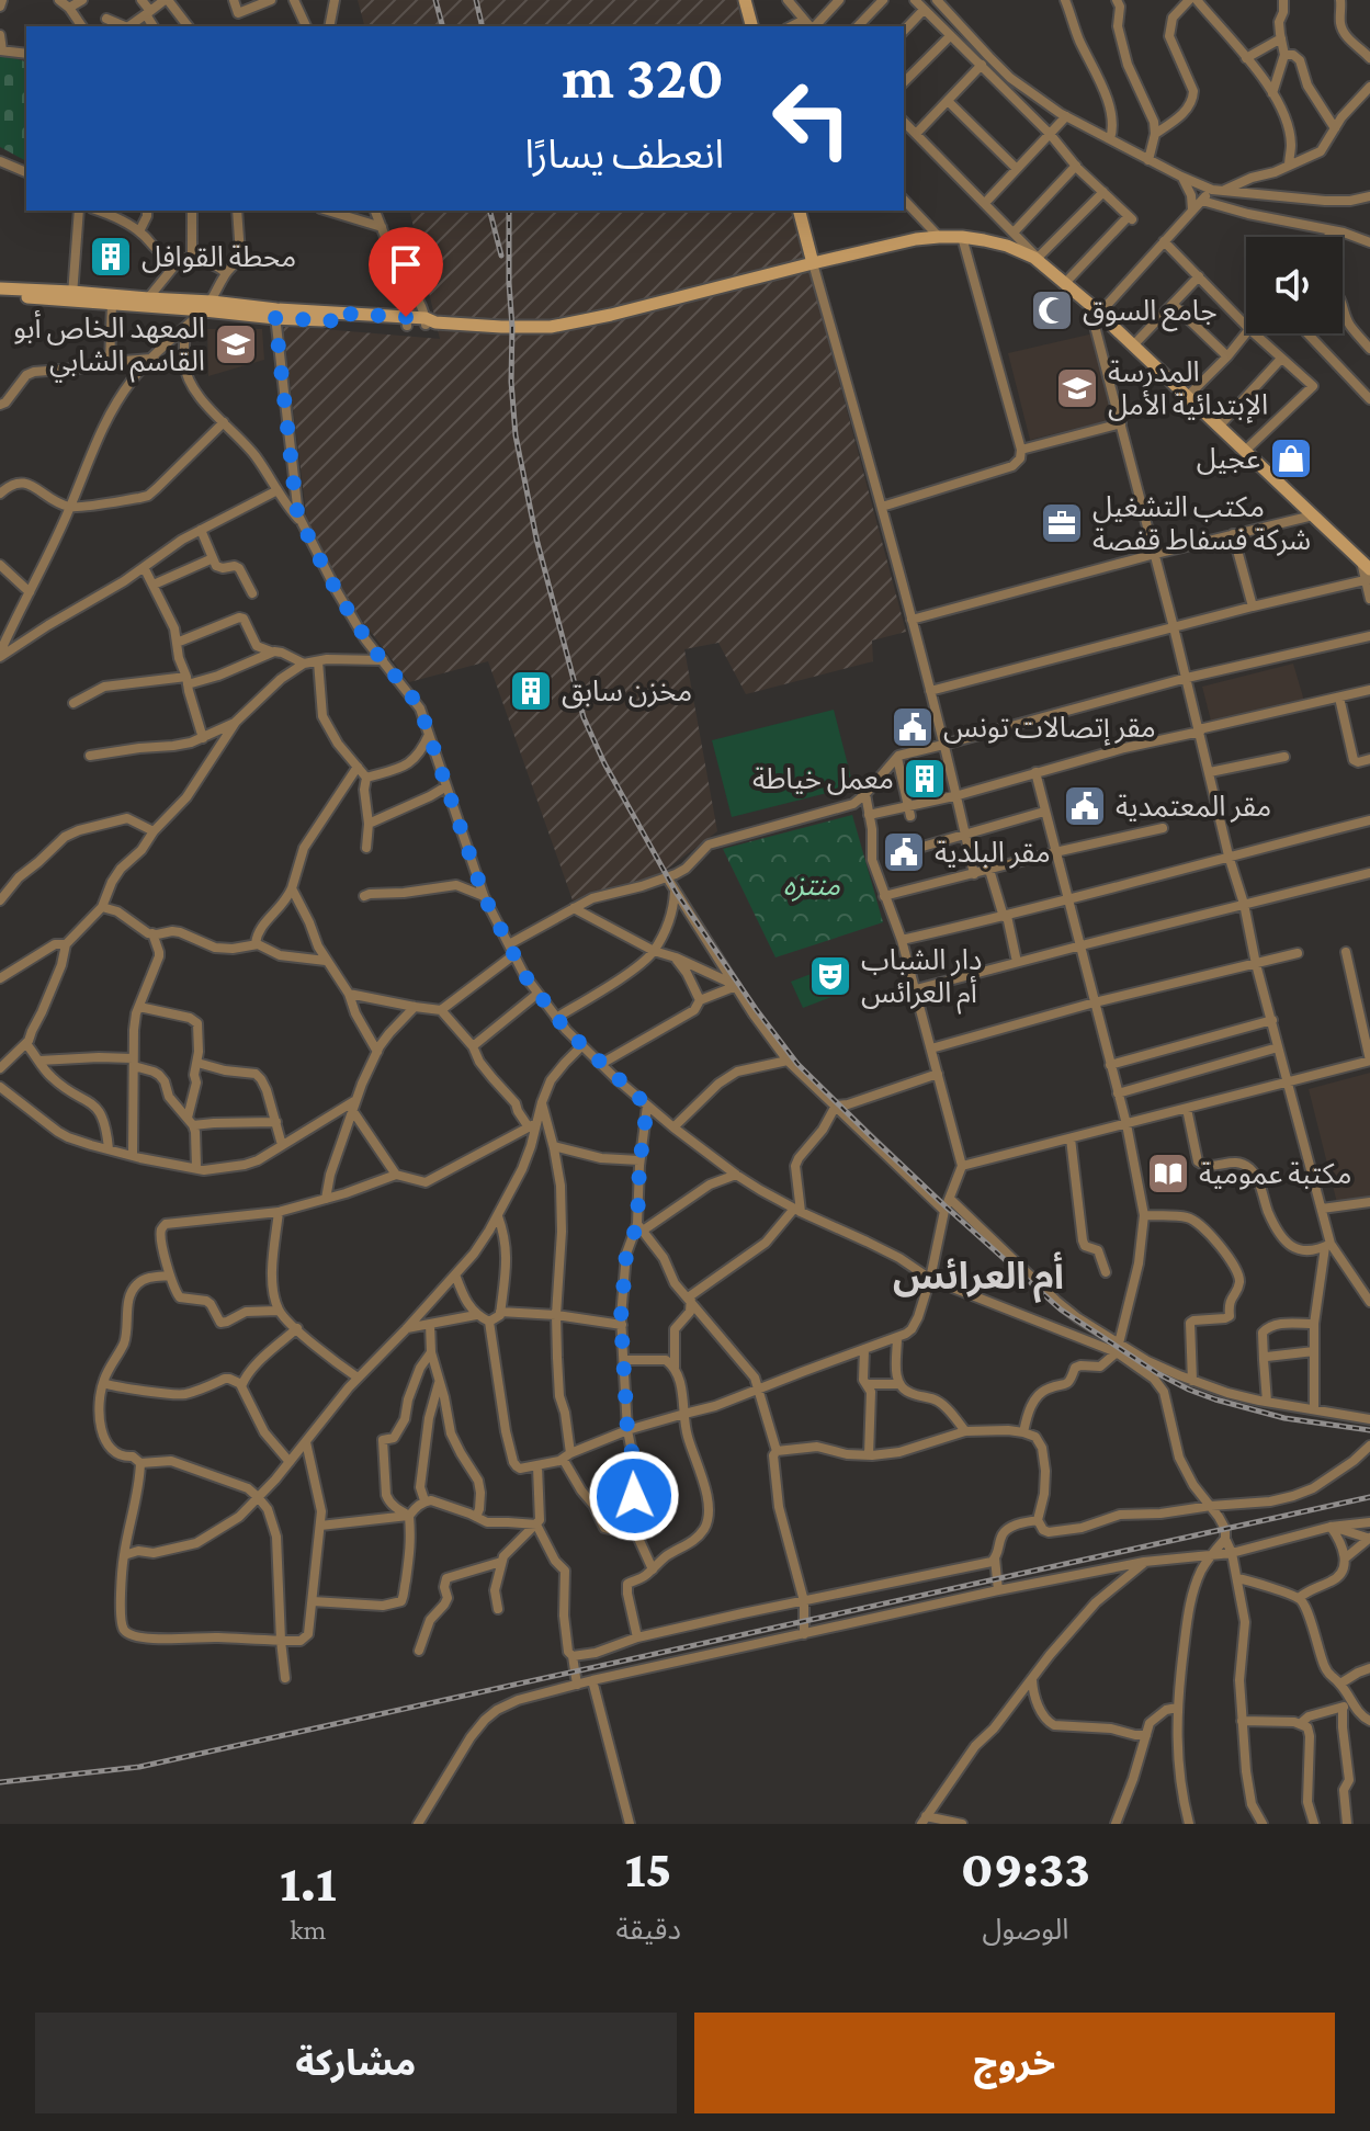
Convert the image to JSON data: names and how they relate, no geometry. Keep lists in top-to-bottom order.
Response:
{
  "districts": ["أم العرائس"],
  "parks": ["منتزه"],
  "places": {
    "building": ["محطة القوافل", "مخزن سابق", "معمل خياطة"],
    "mosque": ["جامع السوق"],
    "school or university": ["المعهد الخاص أبو القاسم الشابي", "المدرسة الإبتدائية الأمل"],
    "shop": ["عجيل"],
    "office": ["مكتب التشغيل شركة فسفاط قفصة"],
    "public building": ["مقر إتصالات تونس", "مقر المعتمدية", "مقر البلدية"],
    "theatre": ["دار الشباب أم العرائس"],
    "library": ["مكتبة عمومية"]
  },
  "page": {
    "turn": ["320 m", "انعطف يسارًا"],
    "eta": [
      "09:33",
      "الوصول",
      "15",
      "دقيقة",
      "1.1",
      "km"
    ],
    "buttons": ["خروج", "مشاركة"]
  }
}
